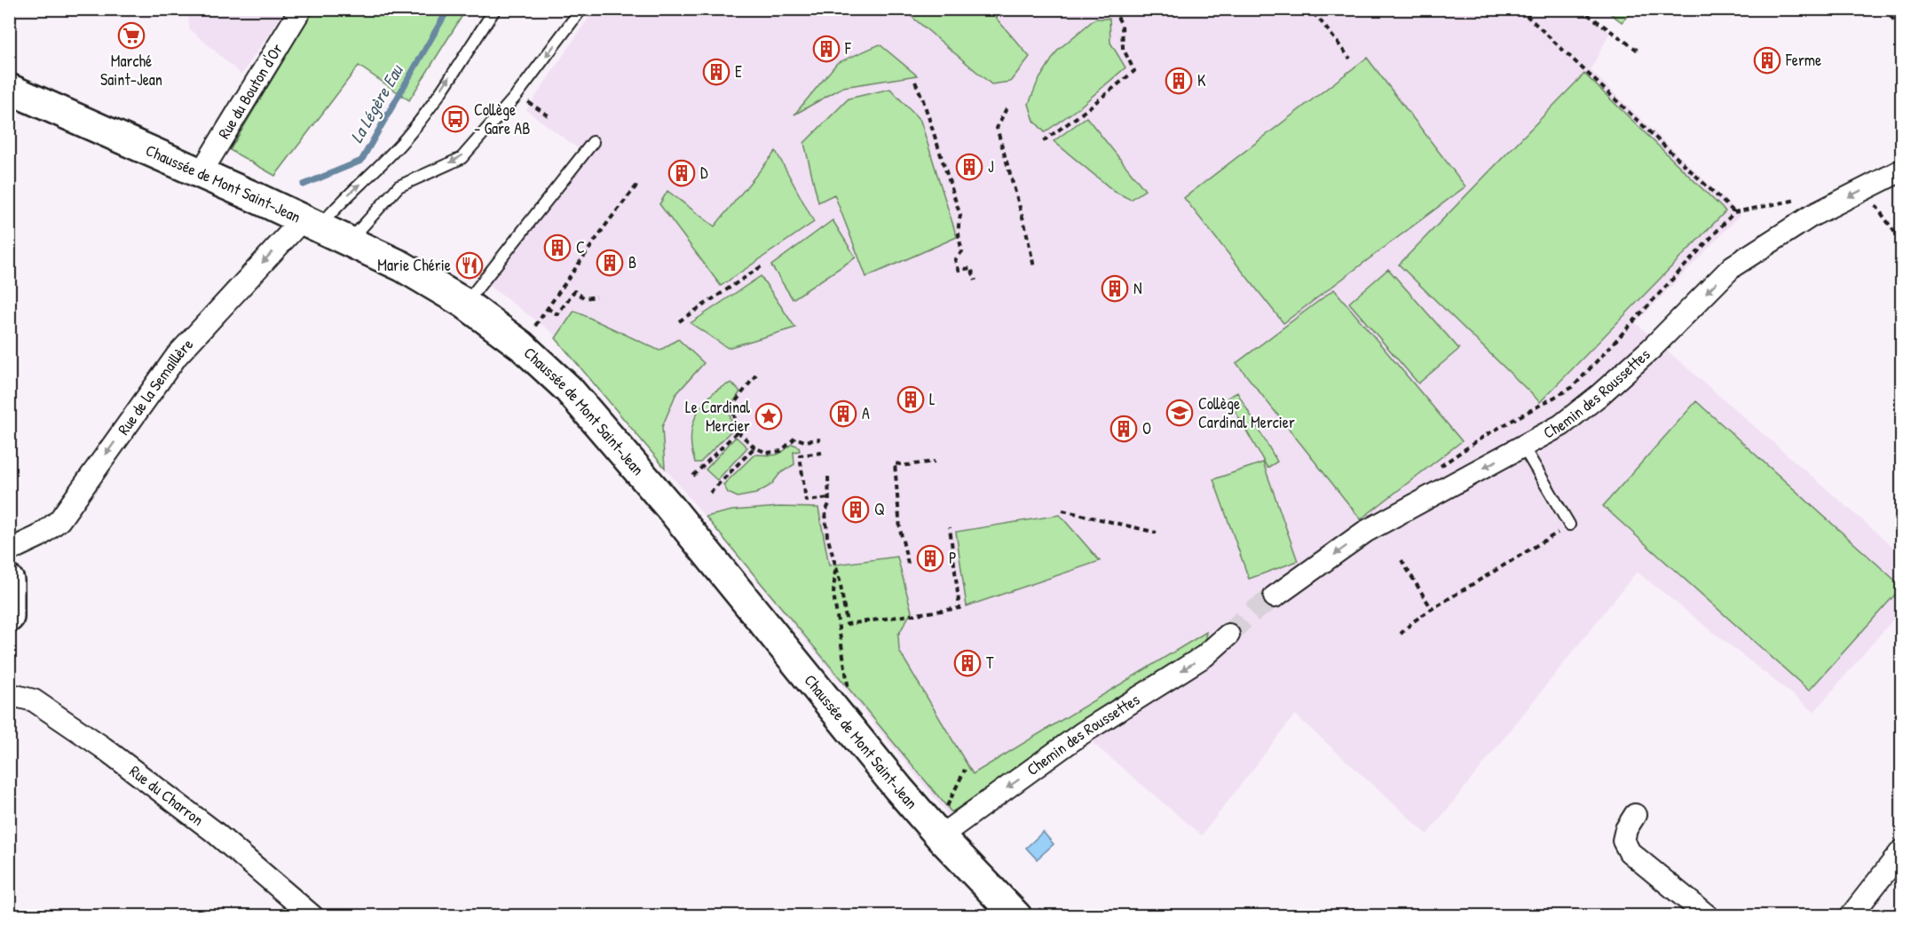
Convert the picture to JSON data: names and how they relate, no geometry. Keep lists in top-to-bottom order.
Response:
{
  "streets": {
    "main road": ["Chaussée de Mont Saint-Jean"],
    "street": [
      "Rue du Bouton d'Or",
      "Rue de la Semaillère",
      "Chemin des Roussettes",
      "Rue du Charron"
    ]
  },
  "crossings": [
    ["Rue du Bouton d'Or", "Chaussée de Mont Saint-Jean"],
    ["Chaussée de Mont Saint-Jean", "Rue de la Semaillère"],
    ["Chaussée de Mont Saint-Jean", "Chemin des Roussettes"]
  ],
  "one_way": ["Rue de la Semaillère", "Chemin des Roussettes"],
  "water": ["La Légère Eau"],
  "places": {
    "supermarket": ["Marché Saint-Jean"],
    "building": [
      "F",
      "Ferme",
      "E",
      "K",
      "J",
      "D",
      "C",
      "B",
      "N",
      "L",
      "A",
      "O",
      "Q",
      "P",
      "T"
    ],
    "bus stop": ["Collège - Gare AB"],
    "restaurant": ["Marie Chérie"],
    "school or university": ["Collège Cardinal Mercier"],
    "place": ["Le Cardinal Mercier"]
  }
}
